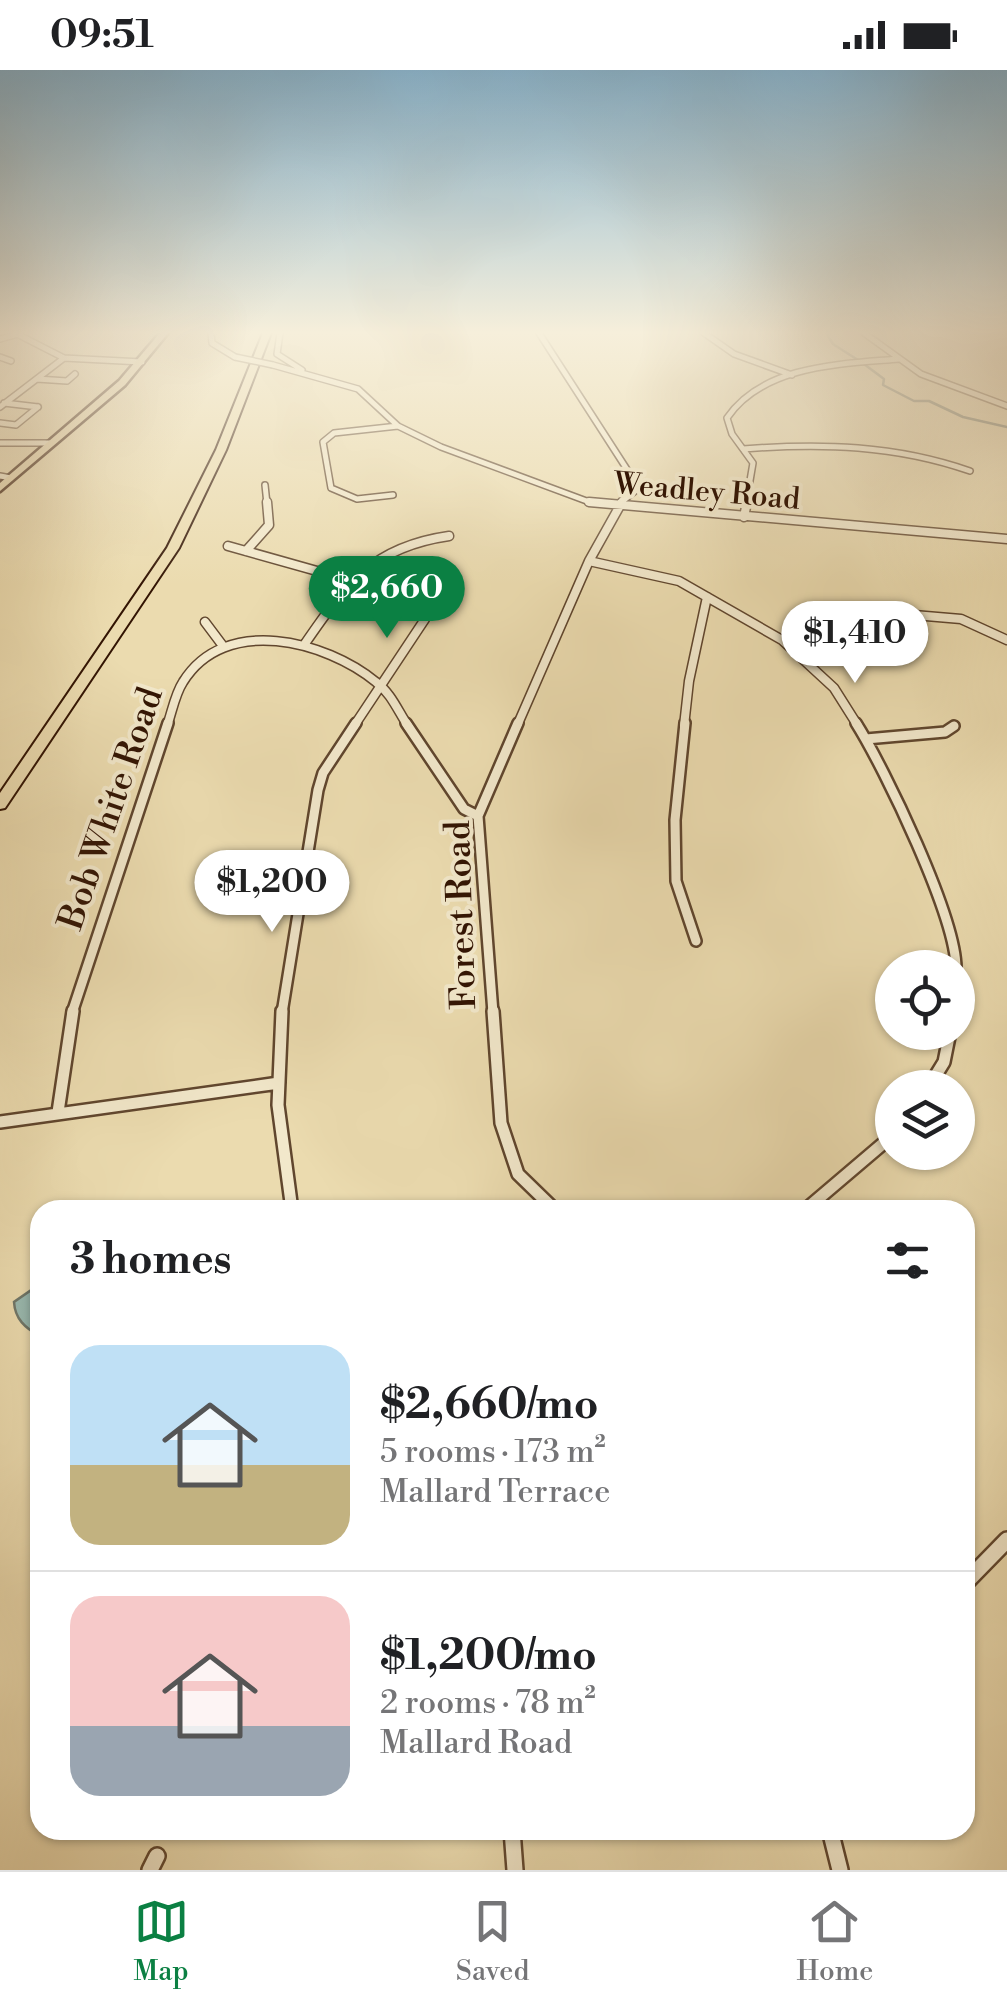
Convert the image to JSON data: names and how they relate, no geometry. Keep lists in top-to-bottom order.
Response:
{
  "streets": {
    "street": ["Weadley Road", "Bob White Road", "Forest Road"]
  },
  "crossings": [
    ["Weadley Road", "Forest Road"]
  ],
  "page": {
    "status": "09:51",
    "price": ["$2,660", "$1,410", "$1,200"],
    "heading": "3 homes",
    "list": [
      {
        "name": "$2,660/mo",
        "note": "5 rooms · 173 m² · Mallard Terrace"
      },
      {
        "name": "$1,200/mo",
        "note": "2 rooms · 78 m² · Mallard Road"
      }
    ],
    "tabs": ["Map", "Saved", "Home"]
  }
}
